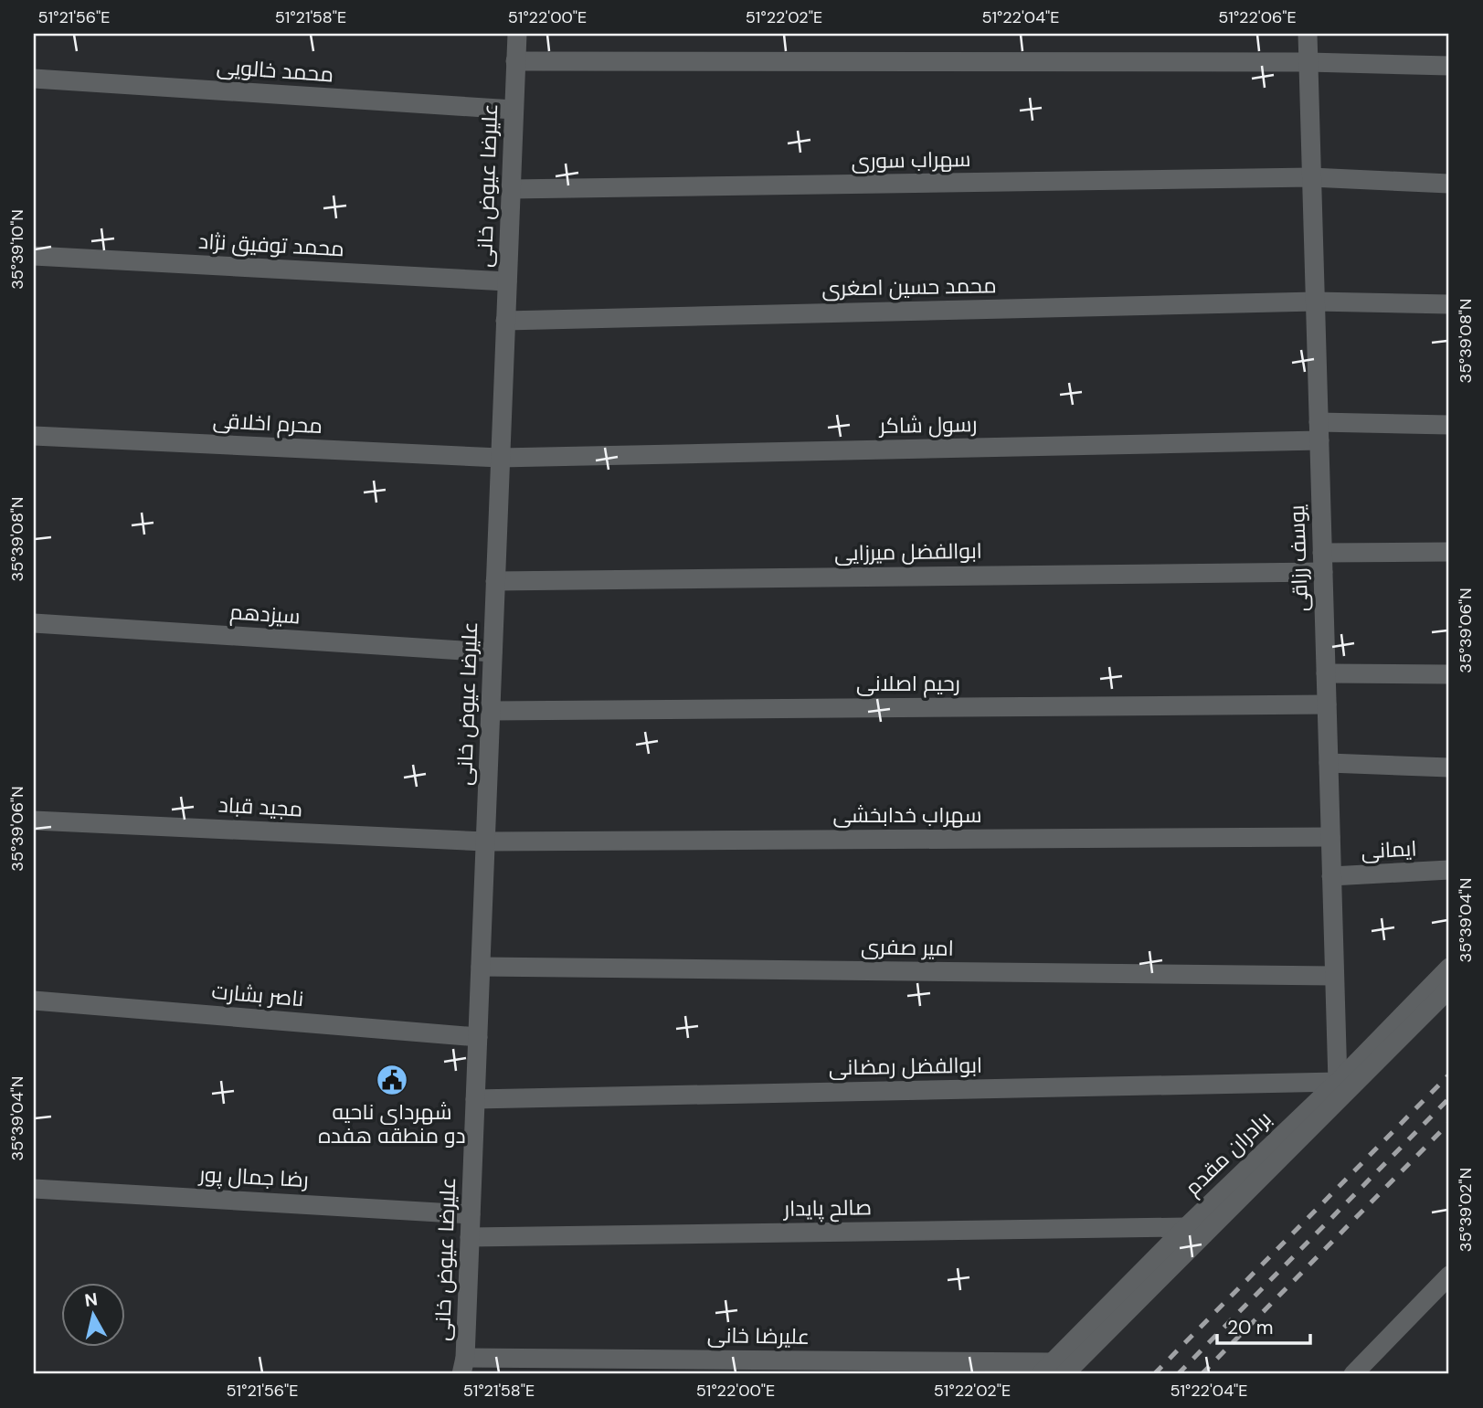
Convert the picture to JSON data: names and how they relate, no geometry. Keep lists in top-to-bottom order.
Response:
{
  "streets": {
    "street": [
      "محمد خالویی",
      "سهراب سوری",
      "علیرضا عیوض خانی",
      "محمد توفیق ‌نژاد",
      "محمد حسین اصغری",
      "محرم اخلاقی",
      "رسول شاکر",
      "ابوالفضل میرزایی",
      "یوسف رزاقی",
      "سیزدهم",
      "رحیم اصلانی",
      "مجید قباد",
      "سهراب خدابخشی",
      "ایمانی",
      "امیر صفری",
      "ناصر بشارت",
      "ابوالفضل رمضانی",
      "برادران مقدم",
      "رضا جمال پور",
      "صالح پایدار",
      "علیرضا خانی"
    ]
  },
  "crossings": [
    ["محمد خالویی", "علیرضا عیوض خانی"],
    ["سهراب سوری", "علیرضا عیوض خانی"],
    ["سهراب سوری", "یوسف رزاقی"],
    ["علیرضا عیوض خانی", "محمد توفیق ‌نژاد"],
    ["علیرضا عیوض خانی", "محمد حسین اصغری"],
    ["علیرضا عیوض خانی", "محرم اخلاقی"],
    ["علیرضا عیوض خانی", "رسول شاکر"],
    ["علیرضا عیوض خانی", "ابوالفضل میرزایی"],
    ["علیرضا عیوض خانی", "سیزدهم"],
    ["علیرضا عیوض خانی", "رحیم اصلانی"],
    ["علیرضا عیوض خانی", "مجید قباد"],
    ["علیرضا عیوض خانی", "سهراب خدابخشی"],
    ["علیرضا عیوض خانی", "امیر صفری"],
    ["علیرضا عیوض خانی", "ناصر بشارت"],
    ["علیرضا عیوض خانی", "ابوالفضل رمضانی"],
    ["علیرضا عیوض خانی", "رضا جمال پور"],
    ["علیرضا عیوض خانی", "صالح پایدار"],
    ["علیرضا عیوض خانی", "علیرضا خانی"],
    ["محمد حسین اصغری", "یوسف رزاقی"],
    ["محرم اخلاقی", "رسول شاکر"],
    ["رسول شاکر", "یوسف رزاقی"],
    ["ابوالفضل میرزایی", "یوسف رزاقی"],
    ["یوسف رزاقی", "رحیم اصلانی"],
    ["یوسف رزاقی", "سهراب خدابخشی"],
    ["یوسف رزاقی", "ایمانی"],
    ["یوسف رزاقی", "امیر صفری"],
    ["یوسف رزاقی", "ابوالفضل رمضانی"],
    ["یوسف رزاقی", "برادران مقدم"],
    ["مجید قباد", "سهراب خدابخشی"],
    ["ابوالفضل رمضانی", "برادران مقدم"],
    ["برادران مقدم", "صالح پایدار"],
    ["برادران مقدم", "علیرضا خانی"]
  ],
  "places": {
    "public building": ["شهردای ناحیه دو منطقه هفده"]
  },
  "scale_bar": "20 m",
  "north": "top",
  "coordinates": [
    "51°21'56\"E",
    "51°21'58\"E",
    "51°22'00\"E",
    "51°22'02\"E",
    "51°22'04\"E",
    "51°22'06\"E",
    "35°39'10\"N",
    "35°39'08\"N",
    "35°39'06\"N",
    "35°39'04\"N",
    "35°39'02\"N"
  ]
}
